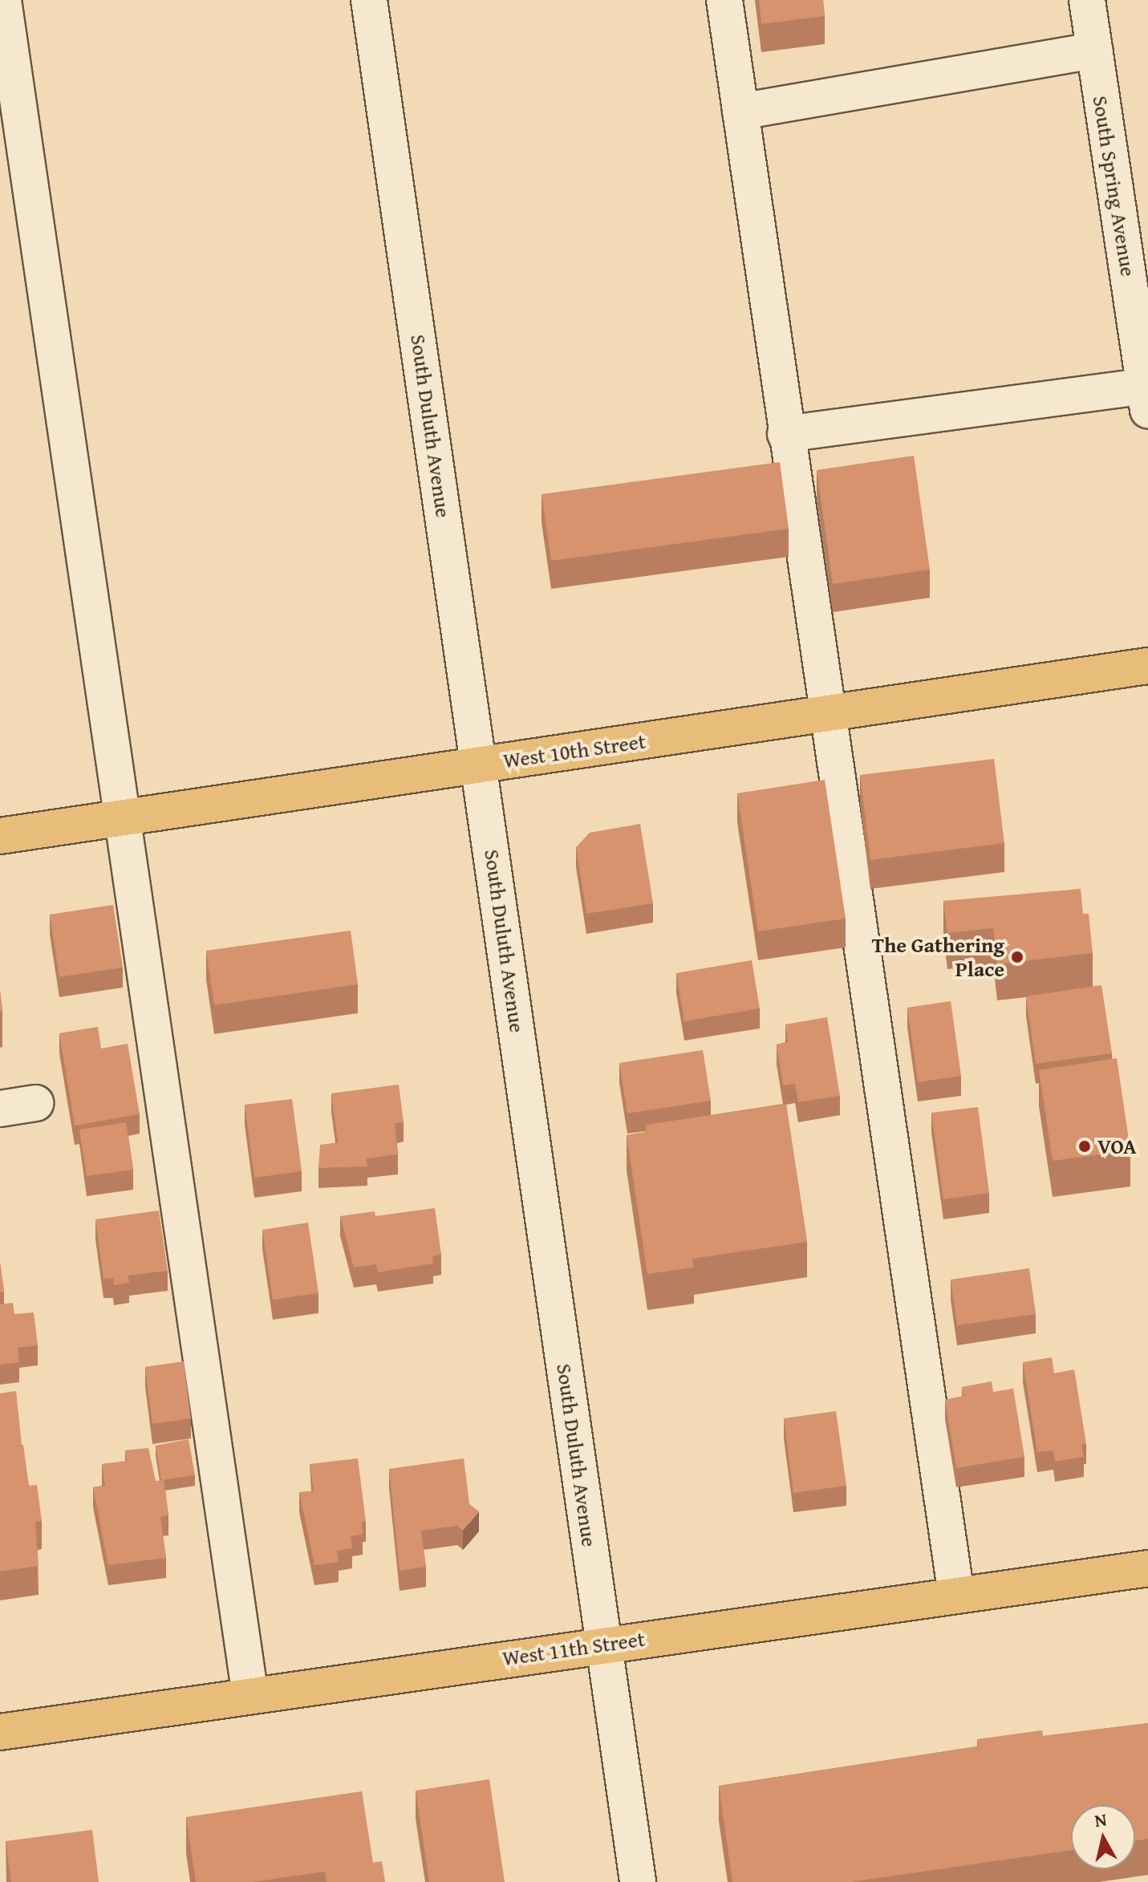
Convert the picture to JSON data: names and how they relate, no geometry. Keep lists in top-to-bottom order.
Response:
{
  "streets": {
    "main road": ["West 10th Street", "West 11th Street"],
    "street": ["South Spring Avenue", "South Duluth Avenue"]
  },
  "crossings": [
    ["South Duluth Avenue", "West 10th Street"],
    ["South Duluth Avenue", "West 11th Street"]
  ],
  "places": ["The Gathering Place", "VOA"],
  "north": "top"
}
